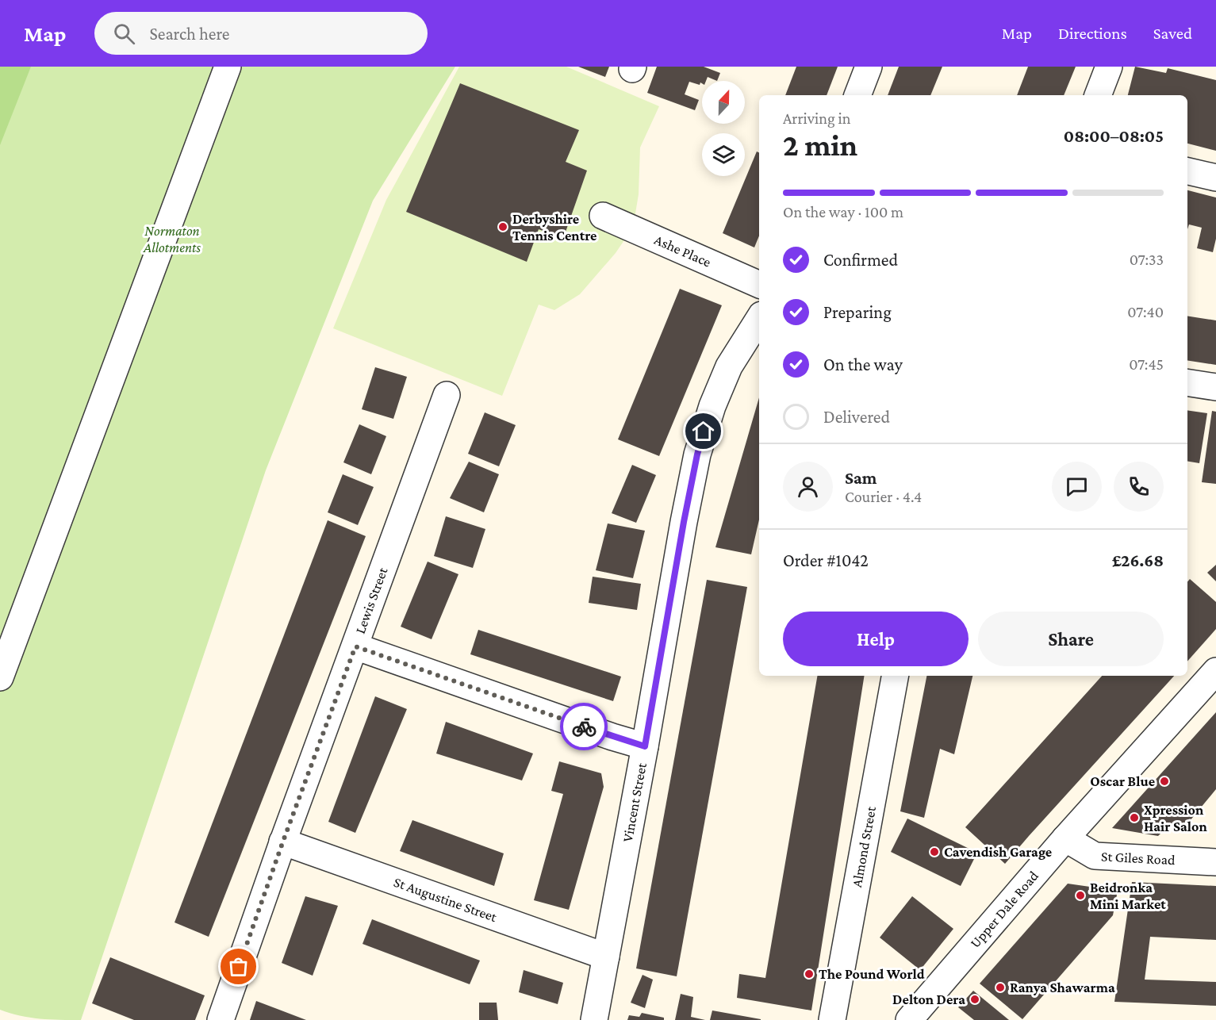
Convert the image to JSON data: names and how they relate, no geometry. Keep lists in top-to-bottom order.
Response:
{
  "streets": {
    "street": [
      "Ashe Place",
      "Lewis Street",
      "Vincent Street",
      "Almond Street",
      "St Giles Road",
      "St Augustine Street",
      "Upper Dale Road"
    ]
  },
  "crossings": [
    ["Lewis Street", "St Augustine Street"],
    ["Vincent Street", "St Augustine Street"],
    ["St Giles Road", "Upper Dale Road"]
  ],
  "parks": ["Normaton Allotments"],
  "places": [
    "Derbyshire Tennis Centre",
    "Oscar Blue",
    "Xpression Hair Salon",
    "Cavendish Garage",
    "Beidronka Mini Market",
    "The Pound World",
    "Ranya Shawarma",
    "Delton Dera"
  ],
  "north": "top",
  "page": {
    "header": "Map",
    "search": "Search here",
    "nav": ["Map", "Directions", "Saved"],
    "heading": ["2 min", "Arriving in", "08:00–08:05"],
    "panel": [
      "Sam",
      "Courier · 4.4",
      "Order #1042",
      "£26.68"
    ],
    "bar": "On the way · 100 m",
    "list": [
      ["Confirmed", "07:33"],
      ["Preparing", "07:40"],
      ["On the way", "07:45"],
      "Delivered"
    ],
    "buttons": ["Help", "Share"]
  }
}
